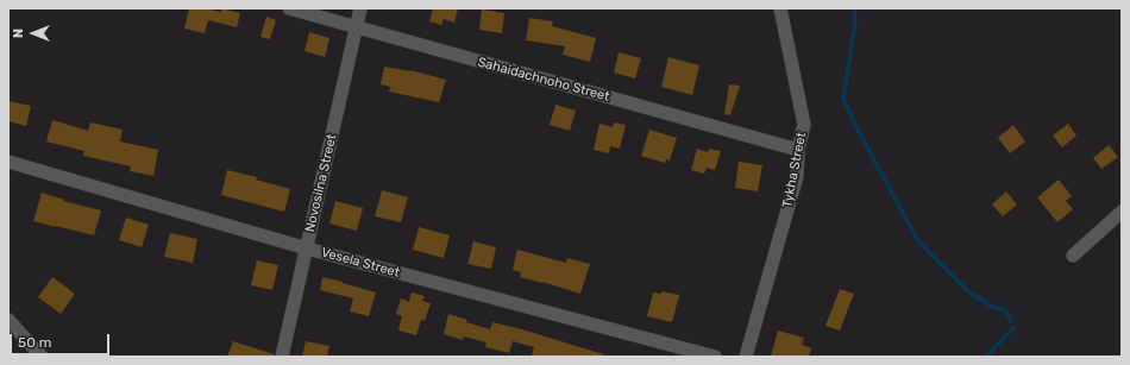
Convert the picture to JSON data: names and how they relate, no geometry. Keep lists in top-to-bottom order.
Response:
{
  "streets": {
    "street": [
      "Sahaidachnoho Street",
      "Tykha Street",
      "Novosilna Street",
      "Vesela Street"
    ]
  },
  "crossings": [
    ["Sahaidachnoho Street", "Tykha Street"],
    ["Sahaidachnoho Street", "Novosilna Street"],
    ["Novosilna Street", "Vesela Street"]
  ],
  "scale_bar": "50 m",
  "north": "left"
}
